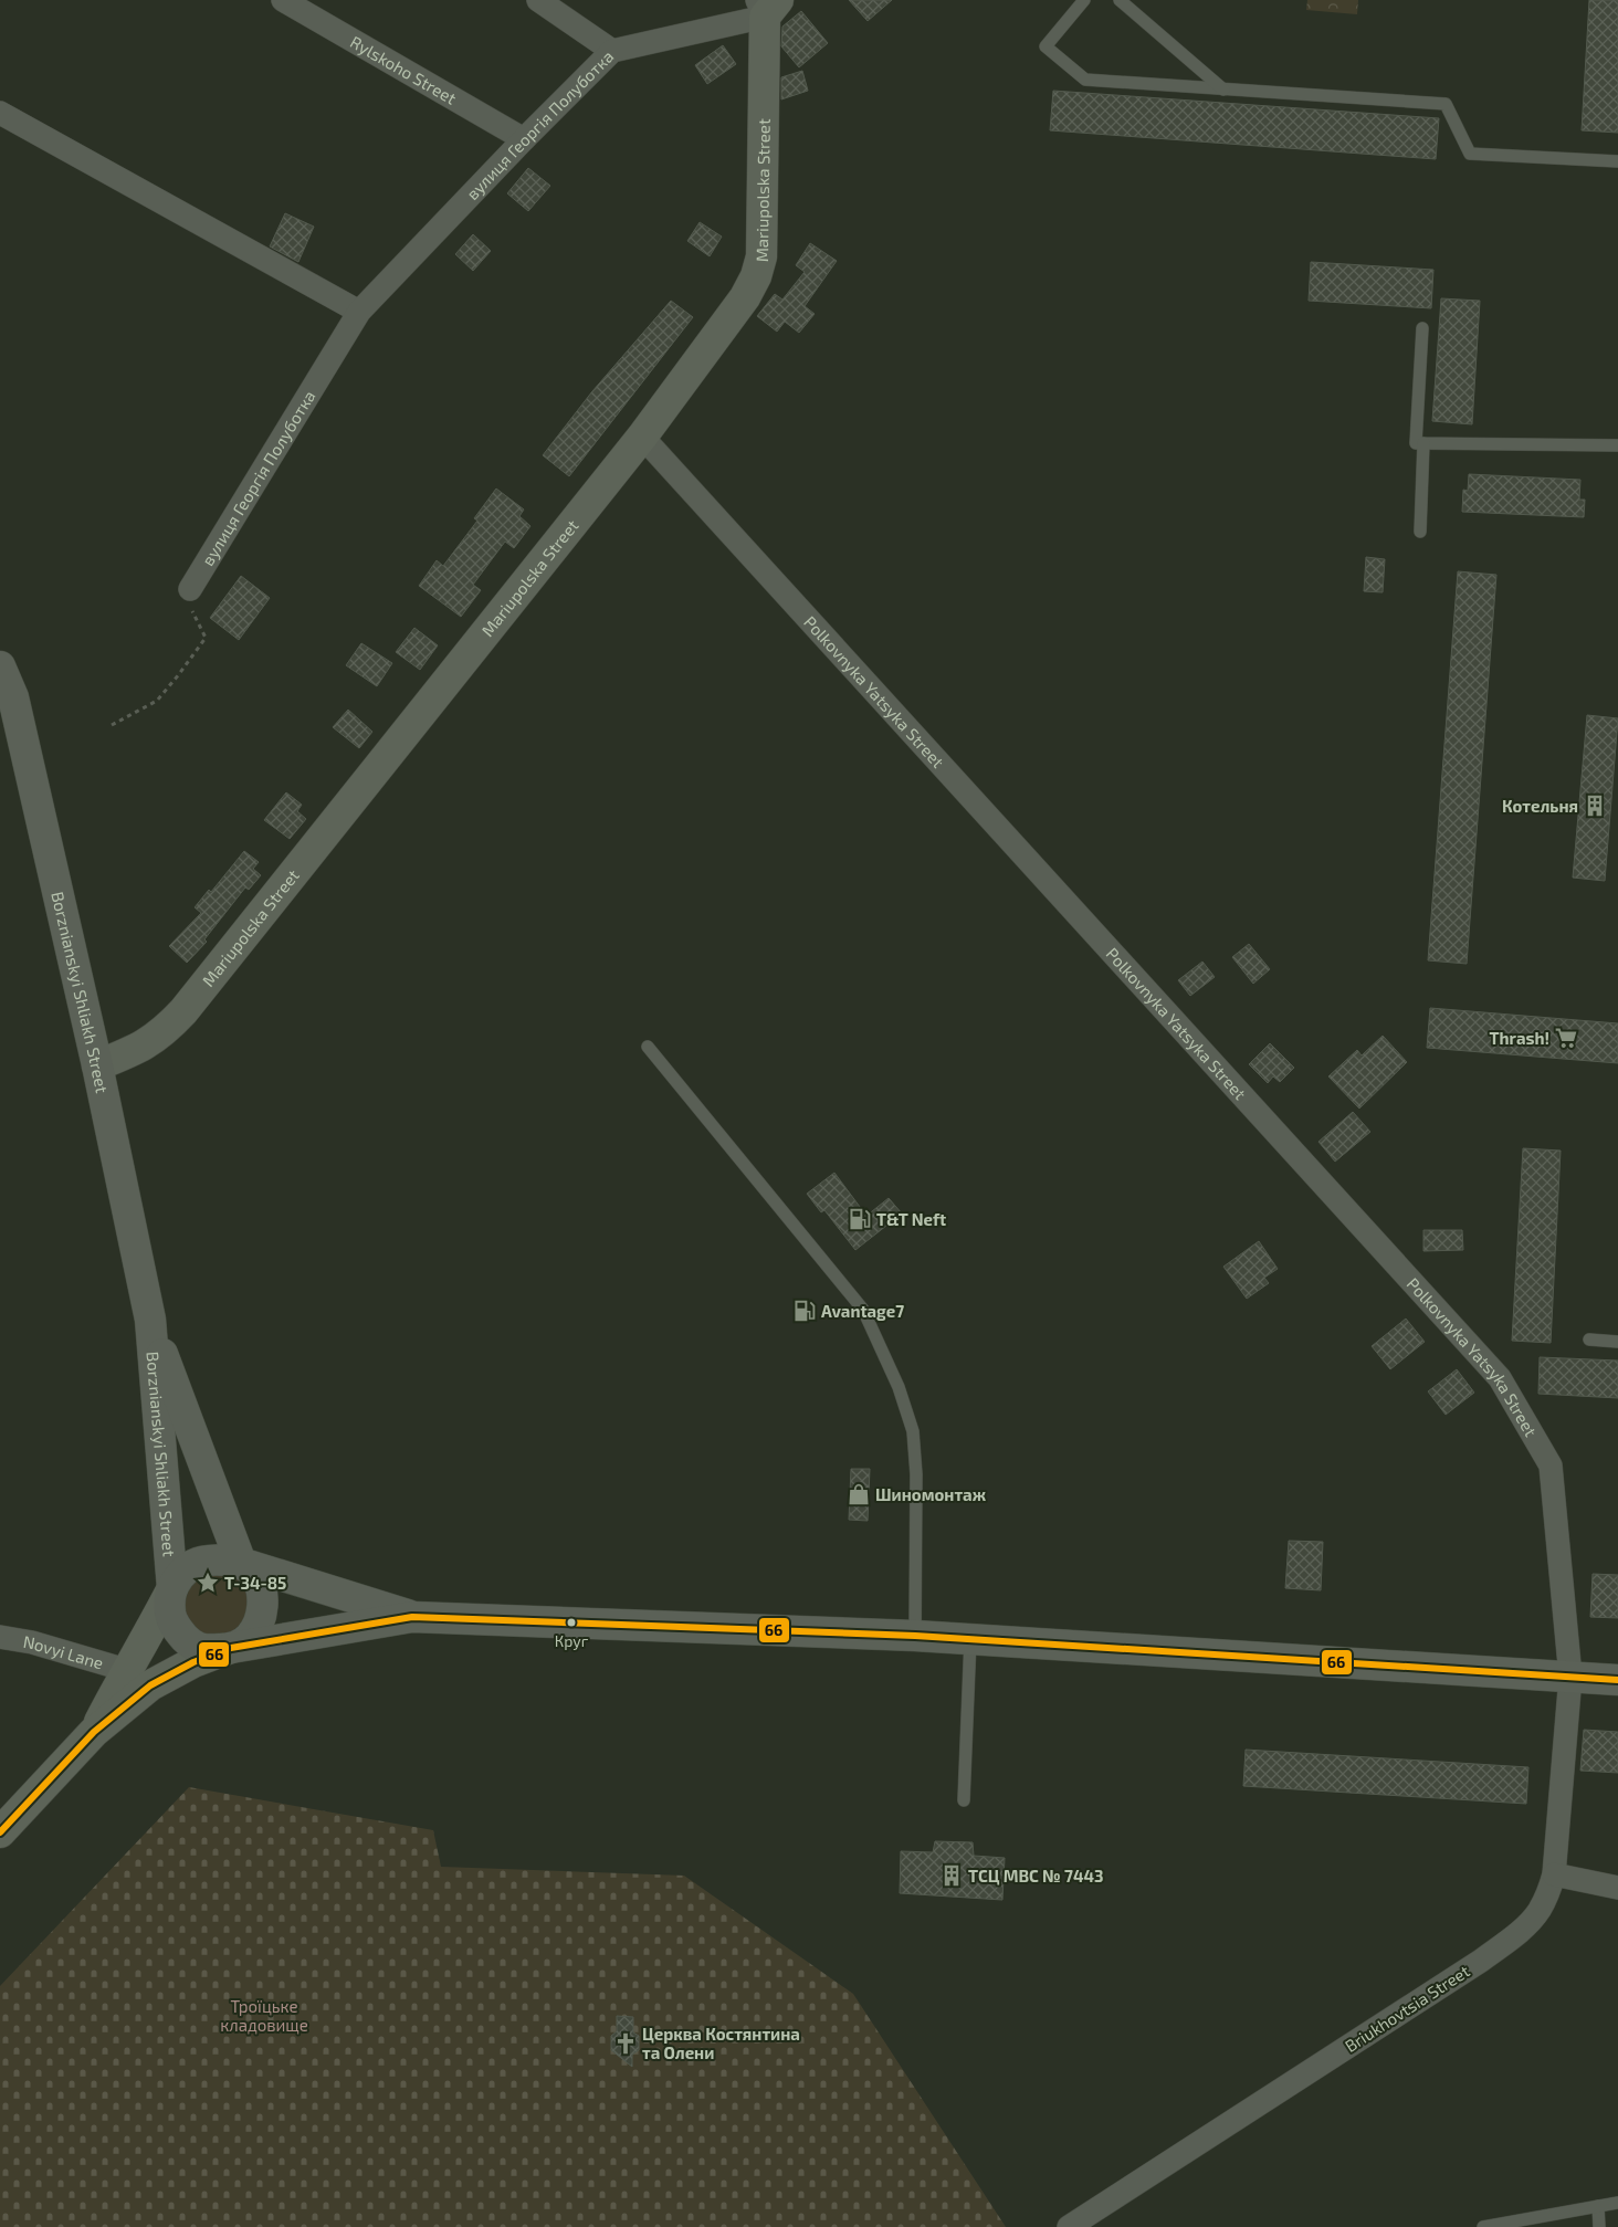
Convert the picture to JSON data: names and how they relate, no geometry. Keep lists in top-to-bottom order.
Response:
{
  "streets": {
    "main road": ["Borznianskyi Shliakh Street"],
    "street": [
      "Rylskoho Street",
      "вулиця Георгія Полуботка",
      "Mariupolska Street",
      "Polkovnyka Yatsyka Street",
      "Novyi Lane",
      "Briukhovtsia Street"
    ]
  },
  "crossings": [
    ["Rylskoho Street", "вулиця Георгія Полуботка"],
    ["вулиця Георгія Полуботка", "Mariupolska Street"],
    ["Mariupolska Street", "Polkovnyka Yatsyka Street"],
    ["Mariupolska Street", "Borznianskyi Shliakh Street"],
    ["Polkovnyka Yatsyka Street", "Briukhovtsia Street"]
  ],
  "parks": ["Троїцьке кладовище"],
  "places": {
    "building": ["Котельня", "ТСЦ МВС № 7443"],
    "supermarket": ["Thrash!"],
    "fuel station": ["T&T Neft", "Avantage7"],
    "shop": ["Шиномонтаж"],
    "place": ["Т-34-85"],
    "other": ["Круг"],
    "church": ["Церква Костянтина та Олени"]
  },
  "lines": ["transit line 66"]
}
